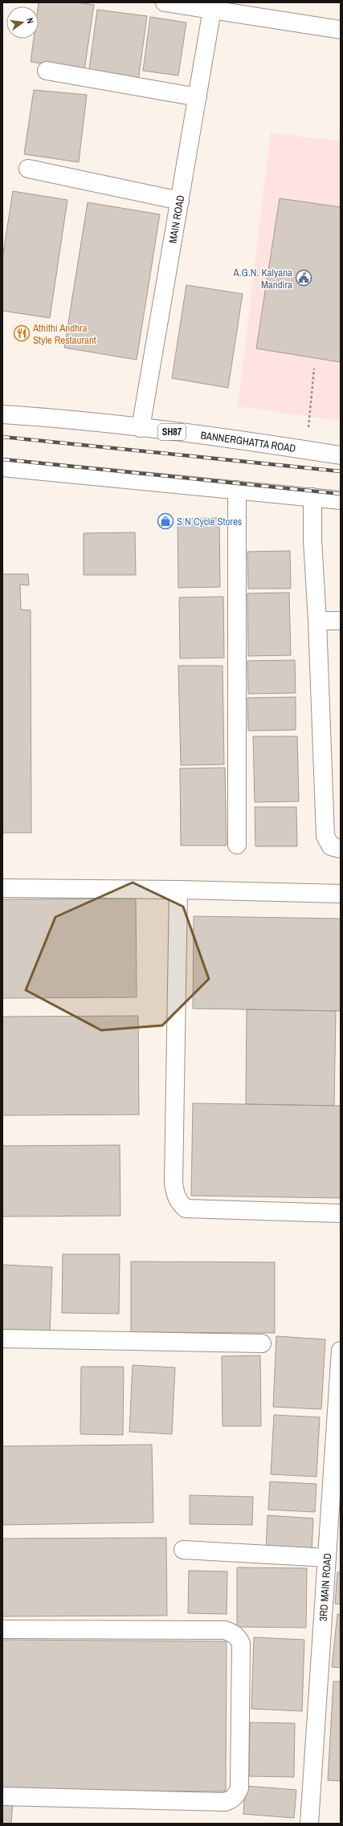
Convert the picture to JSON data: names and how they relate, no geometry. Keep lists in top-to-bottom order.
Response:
{
  "streets": {
    "street": [
      "MAIN ROAD",
      "SH87",
      "BANNERGHATTA ROAD",
      "3RD MAIN ROAD"
    ]
  },
  "crossings": [
    ["MAIN ROAD", "BANNERGHATTA ROAD"]
  ],
  "places": {
    "public building": ["A.G.N. Kalyana Mandira"],
    "restaurant": ["Athithi Andhra Style Restaurant"],
    "shop": ["S N Cycle Stores"]
  },
  "north": "right"
}
